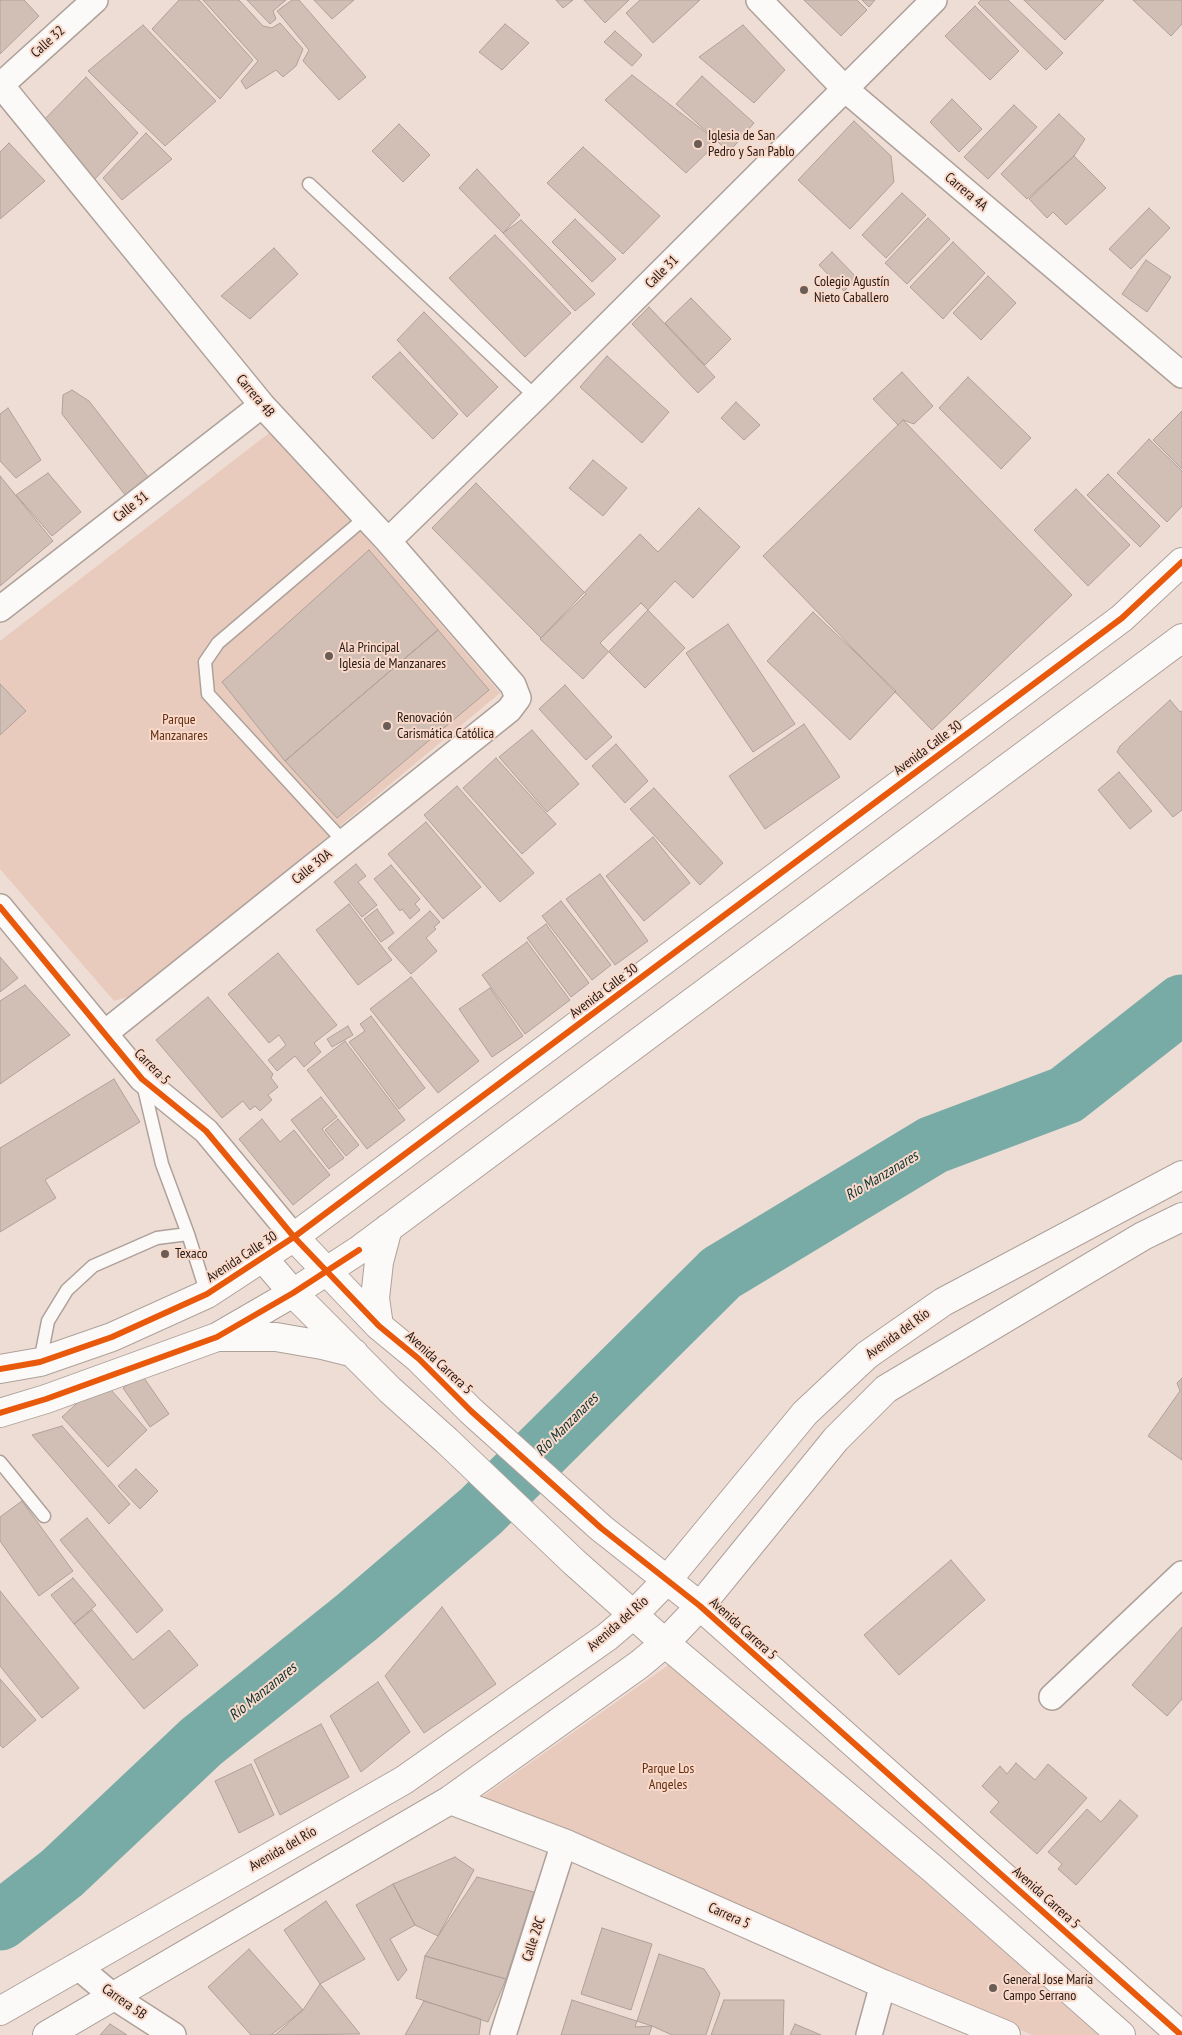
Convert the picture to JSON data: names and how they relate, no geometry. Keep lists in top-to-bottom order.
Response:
{
  "streets": {
    "main road": [
      "Avenida Calle 30",
      "Carrera 5",
      "Avenida del Río",
      "Avenida Carrera 5"
    ],
    "street": [
      "Calle 32",
      "Carrera 4A",
      "Calle 31",
      "Carrera 4B",
      "Calle 30A",
      "Calle 28C",
      "Carrera 5B"
    ]
  },
  "crossings": [
    ["Calle 32", "Carrera 4B"],
    ["Carrera 4A", "Calle 31"],
    ["Calle 31", "Carrera 4B"],
    ["Carrera 4B", "Calle 30A"],
    ["Avenida Calle 30", "Carrera 5"],
    ["Avenida Calle 30", "Avenida Carrera 5"],
    ["Calle 30A", "Carrera 5"],
    ["Carrera 5", "Avenida Carrera 5"],
    ["Carrera 5", "Calle 28C"],
    ["Avenida del Río", "Avenida Carrera 5"],
    ["Avenida del Río", "Carrera 5B"]
  ],
  "water": ["Río Manzanares"],
  "parks": ["Parque Manzanares", "Parque Los Angeles"],
  "places": [
    "Iglesia de San Pedro y San Pablo",
    "Colegio Agustín Nieto Caballero",
    "Ala Principal Iglesia de Manzanares",
    "Renovación Carismática Católica",
    "Texaco",
    "General Jose María Campo Serrano"
  ]
}
